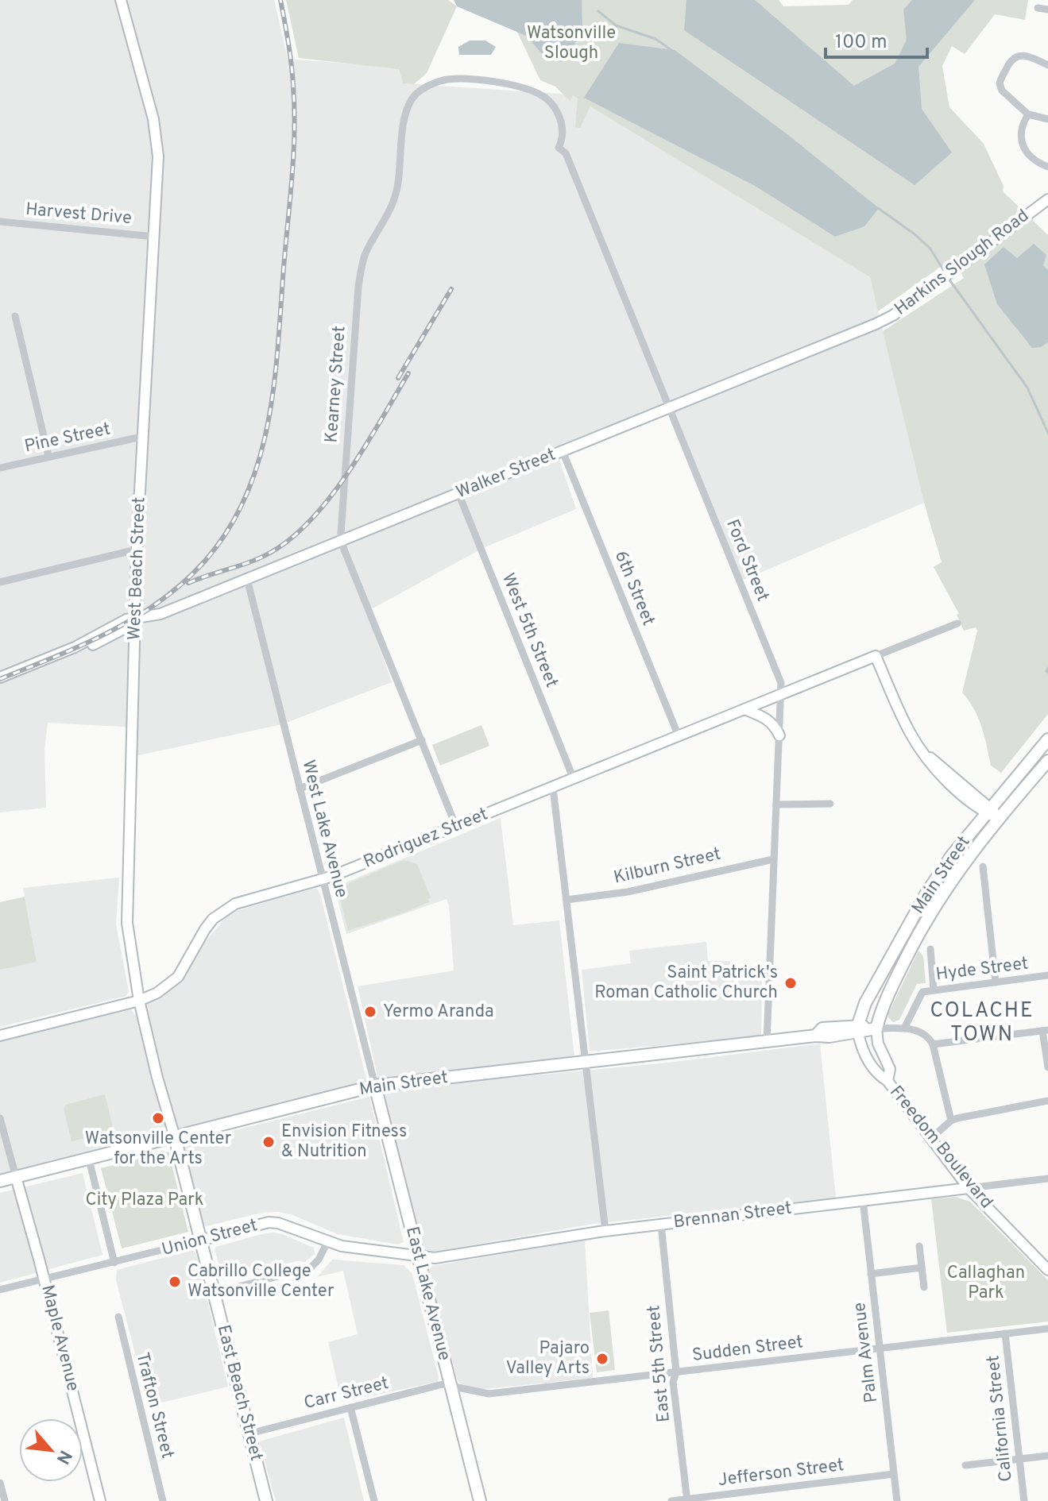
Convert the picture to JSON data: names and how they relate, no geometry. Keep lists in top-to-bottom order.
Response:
{
  "streets": {
    "main road": [
      "Harkins Slough Road",
      "Walker Street",
      "West Beach Street",
      "Rodriguez Street",
      "Main Street",
      "Freedom Boulevard",
      "Brennan Street",
      "Union Street",
      "East Lake Avenue",
      "Maple Avenue",
      "East Beach Street"
    ],
    "street": [
      "Harvest Drive",
      "Kearney Street",
      "Pine Street",
      "Ford Street",
      "6th Street",
      "West 5th Street",
      "West Lake Avenue",
      "Kilburn Street",
      "Hyde Street",
      "Sudden Street",
      "Palm Avenue",
      "East 5th Street",
      "Carr Street",
      "Trafton Street",
      "California Street",
      "Jefferson Street"
    ]
  },
  "crossings": [
    ["Harvest Drive", "West Beach Street"],
    ["Harkins Slough Road", "Walker Street"],
    ["Kearney Street", "Walker Street"],
    ["Kearney Street", "Ford Street"],
    ["Kearney Street", "Rodriguez Street"],
    ["Pine Street", "West Beach Street"],
    ["Walker Street", "Ford Street"],
    ["Walker Street", "West Beach Street"],
    ["Walker Street", "6th Street"],
    ["Walker Street", "West 5th Street"],
    ["Walker Street", "West Lake Avenue"],
    ["Ford Street", "Rodriguez Street"],
    ["Ford Street", "Kilburn Street"],
    ["Ford Street", "Main Street"],
    ["West Beach Street", "Rodriguez Street"],
    ["West Beach Street", "Main Street"],
    ["West Beach Street", "East Beach Street"],
    ["6th Street", "Rodriguez Street"],
    ["West 5th Street", "Rodriguez Street"],
    ["West Lake Avenue", "Rodriguez Street"],
    ["West Lake Avenue", "Main Street"],
    ["West Lake Avenue", "East Lake Avenue"],
    ["Main Street", "Freedom Boulevard"],
    ["Main Street", "East Lake Avenue"],
    ["Main Street", "Maple Avenue"],
    ["Main Street", "East Beach Street"],
    ["Freedom Boulevard", "Brennan Street"],
    ["Brennan Street", "Union Street"],
    ["Brennan Street", "East Lake Avenue"],
    ["Brennan Street", "Palm Avenue"],
    ["Brennan Street", "East 5th Street"],
    ["Union Street", "East Lake Avenue"],
    ["Union Street", "Maple Avenue"],
    ["Union Street", "East Beach Street"],
    ["East Lake Avenue", "Sudden Street"],
    ["East Lake Avenue", "Carr Street"],
    ["Sudden Street", "Palm Avenue"],
    ["Sudden Street", "East 5th Street"],
    ["Sudden Street", "Carr Street"],
    ["Sudden Street", "California Street"],
    ["Palm Avenue", "Jefferson Street"],
    ["East 5th Street", "Jefferson Street"],
    ["East Beach Street", "Carr Street"]
  ],
  "districts": ["COLACHE TOWN"],
  "parks": ["Watsonville Slough", "City Plaza Park", "Callaghan Park"],
  "places": [
    "Saint Patrick's Roman Catholic Church",
    "Yermo Aranda",
    "Watsonville Center for the Arts",
    "Envision Fitness & Nutrition",
    "Cabrillo College Watsonville Center",
    "Pajaro Valley Arts"
  ],
  "scale_bar": "100 m",
  "north": "bottom right"
}
